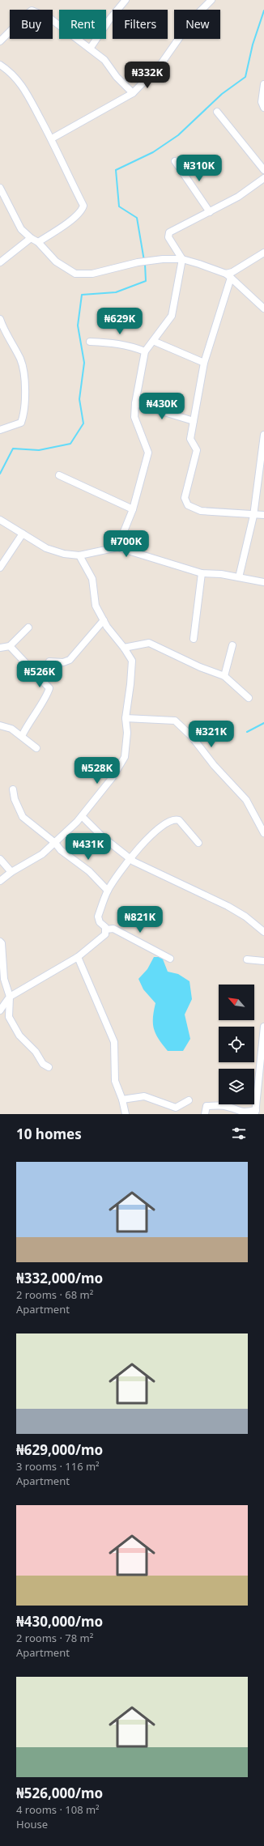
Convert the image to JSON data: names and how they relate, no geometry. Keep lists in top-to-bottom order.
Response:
{
  "north": "top left",
  "page": {
    "chip": [
      "Buy",
      "Rent",
      "Filters",
      "New"
    ],
    "price": [
      "₦332K",
      "₦310K",
      "₦629K",
      "₦430K",
      "₦700K",
      "₦526K",
      "₦321K",
      "₦528K",
      "₦431K",
      "₦821K"
    ],
    "heading": "10 homes",
    "list": [
      {
        "name": "₦332,000/mo",
        "note": "2 rooms · 68 m² · Apartment"
      },
      {
        "name": "₦629,000/mo",
        "note": "3 rooms · 116 m² · Apartment"
      },
      {
        "name": "₦430,000/mo",
        "note": "2 rooms · 78 m² · Apartment"
      },
      {
        "name": "₦526,000/mo",
        "note": "4 rooms · 108 m² · House"
      }
    ]
  }
}
